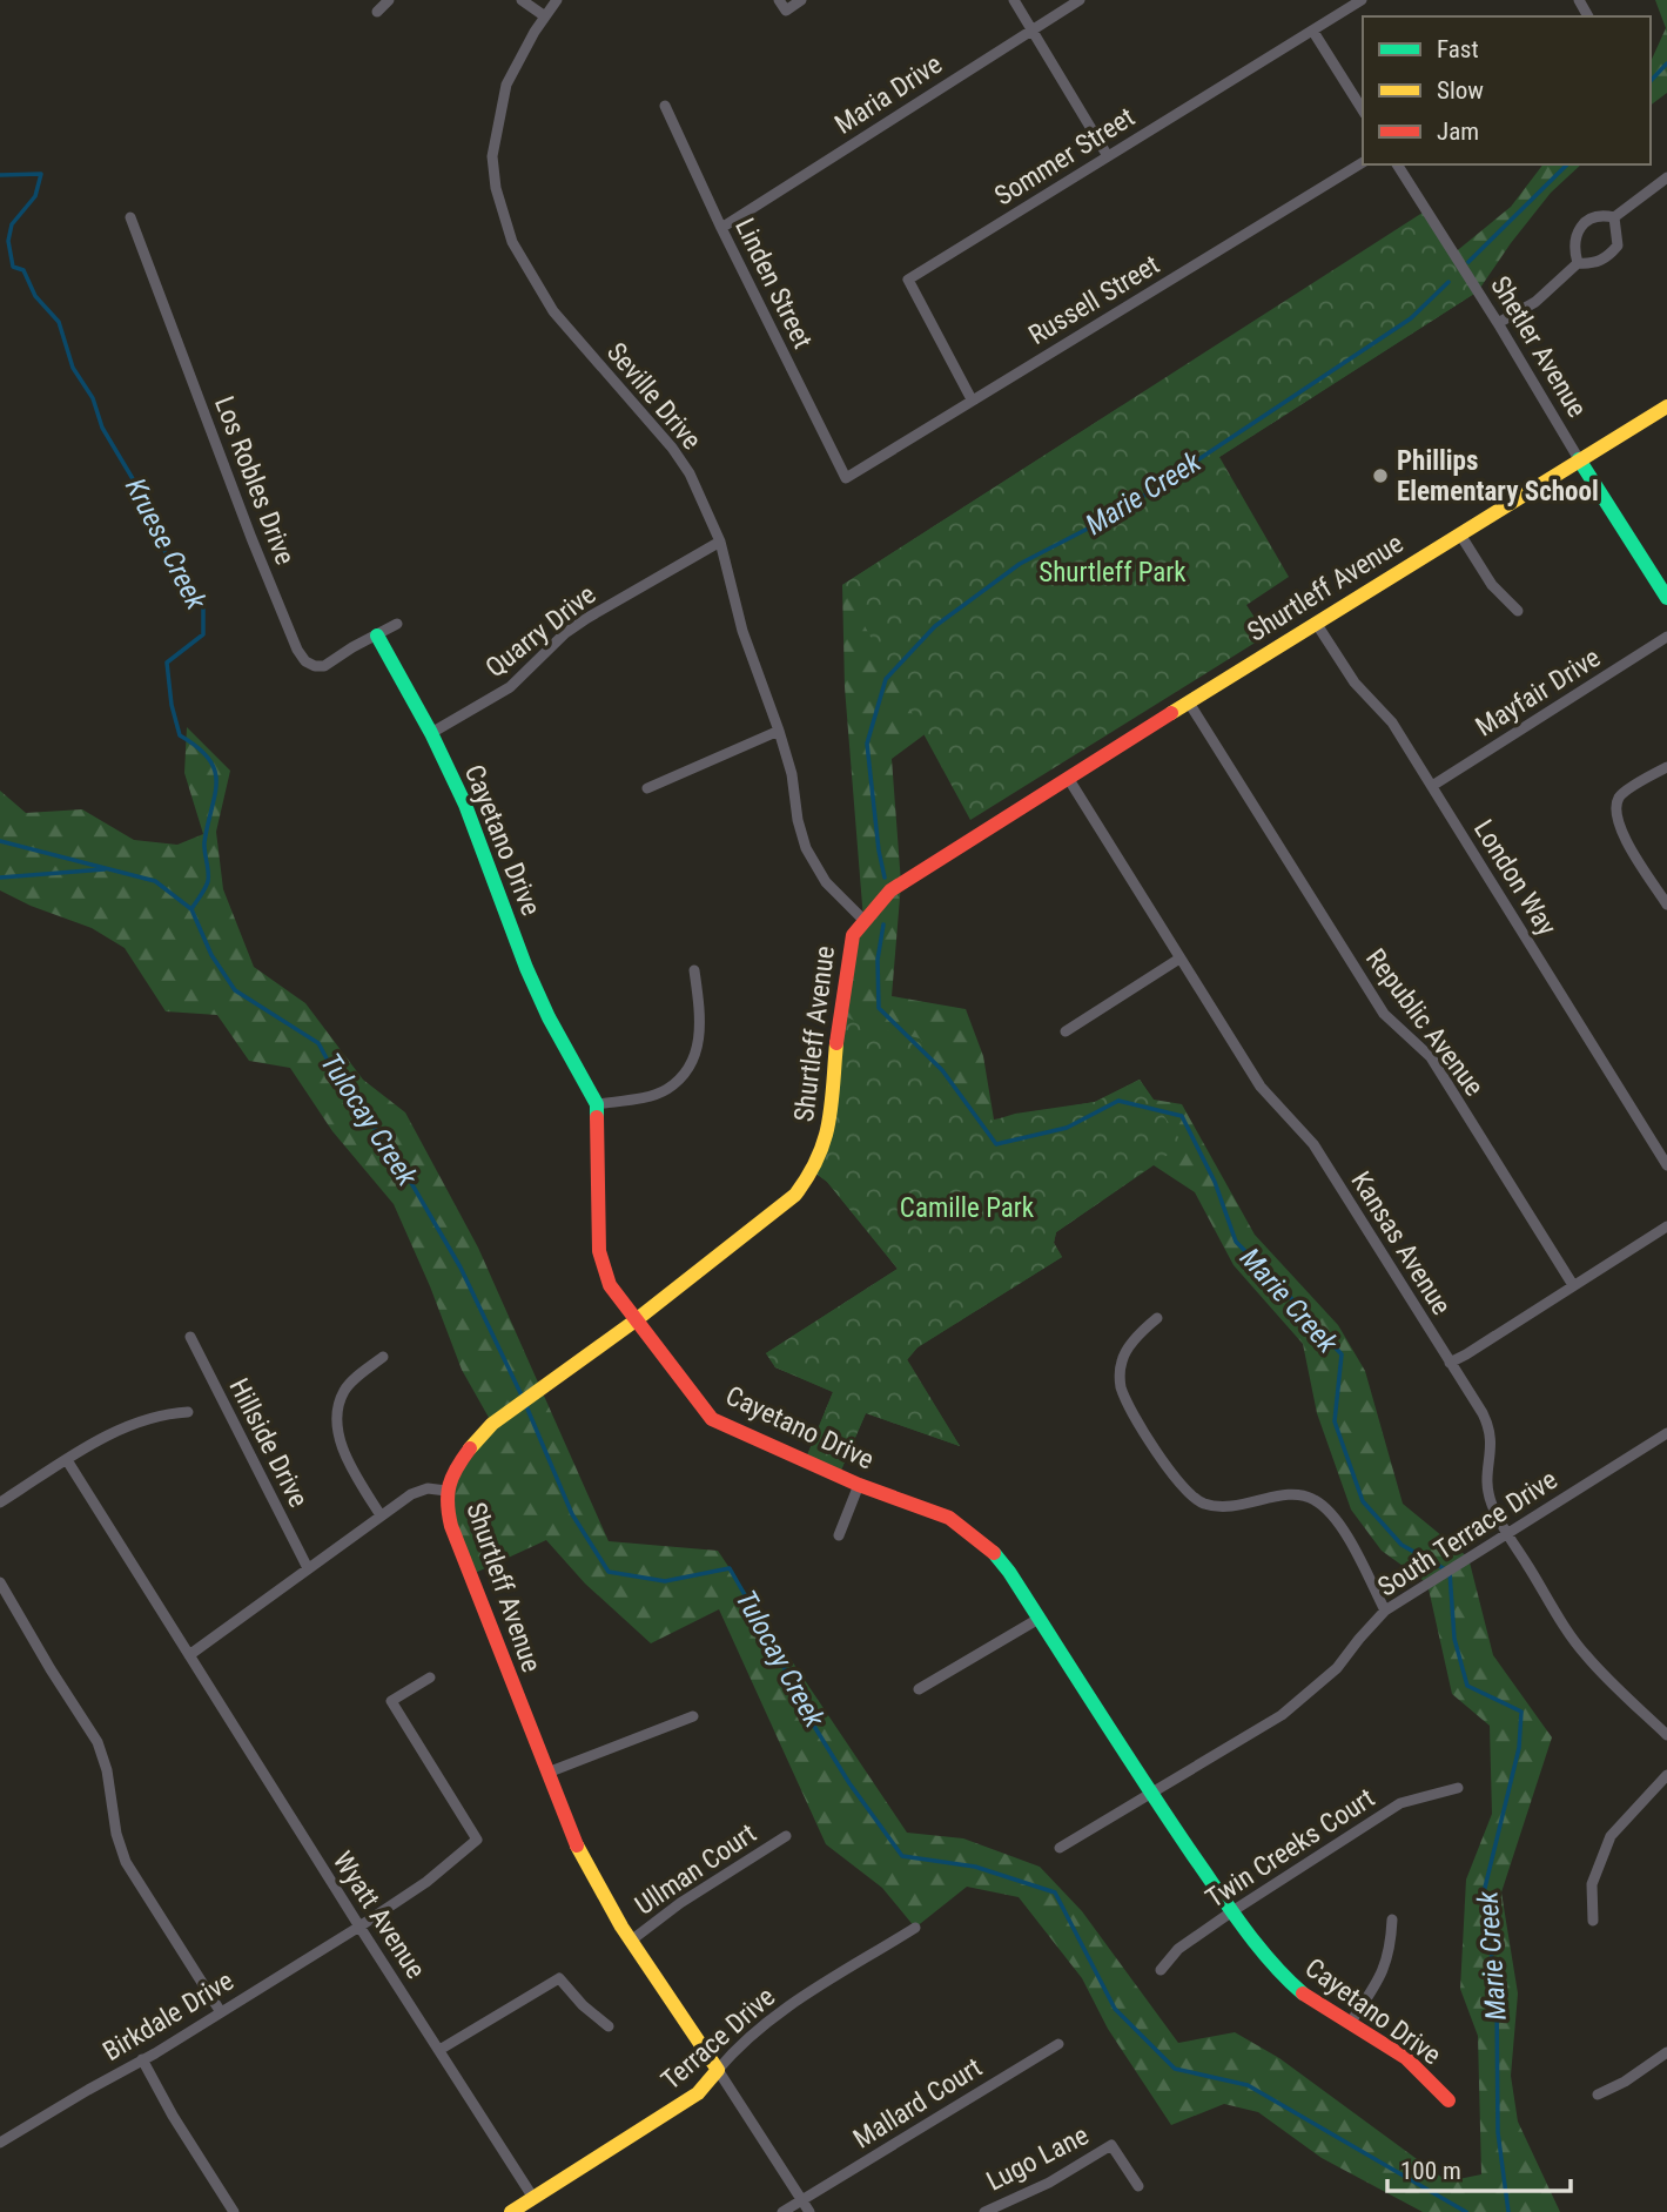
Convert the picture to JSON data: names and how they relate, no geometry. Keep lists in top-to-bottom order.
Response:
{
  "streets": {
    "street": [
      "Maria Drive",
      "Sommer Street",
      "Linden Street",
      "Russell Street",
      "Shetler Avenue",
      "Seville Drive",
      "Los Robles Drive",
      "Shurtleff Avenue",
      "Quarry Drive",
      "Mayfair Drive",
      "Cayetano Drive",
      "London Way",
      "Republic Avenue",
      "Kansas Avenue",
      "Hillside Drive",
      "South Terrace Drive",
      "Twin Creeks Court",
      "Ullman Court",
      "Wyatt Avenue",
      "Birkdale Drive",
      "Terrace Drive",
      "Mallard Court",
      "Lugo Lane"
    ]
  },
  "crossings": [
    ["Maria Drive", "Linden Street"],
    ["Sommer Street", "Russell Street"],
    ["Linden Street", "Russell Street"],
    ["Shetler Avenue", "Shurtleff Avenue"],
    ["Seville Drive", "Shurtleff Avenue"],
    ["Seville Drive", "Quarry Drive"],
    ["Los Robles Drive", "Cayetano Drive"],
    ["Shurtleff Avenue", "Cayetano Drive"],
    ["Shurtleff Avenue", "London Way"],
    ["Shurtleff Avenue", "Republic Avenue"],
    ["Shurtleff Avenue", "Kansas Avenue"],
    ["Shurtleff Avenue", "Ullman Court"],
    ["Shurtleff Avenue", "Terrace Drive"],
    ["Quarry Drive", "Cayetano Drive"],
    ["Mayfair Drive", "London Way"],
    ["Cayetano Drive", "South Terrace Drive"],
    ["Cayetano Drive", "Twin Creeks Court"],
    ["Kansas Avenue", "South Terrace Drive"],
    ["Wyatt Avenue", "Birkdale Drive"],
    ["Wyatt Avenue", "Terrace Drive"]
  ],
  "water": ["Marie Creek", "Kruese Creek", "Tulocay Creek"],
  "parks": ["Shurtleff Park", "Camille Park"],
  "places": ["Phillips Elementary School"],
  "legend": ["Fast", "Slow", "Jam"],
  "scale_bar": "100 m"
}
